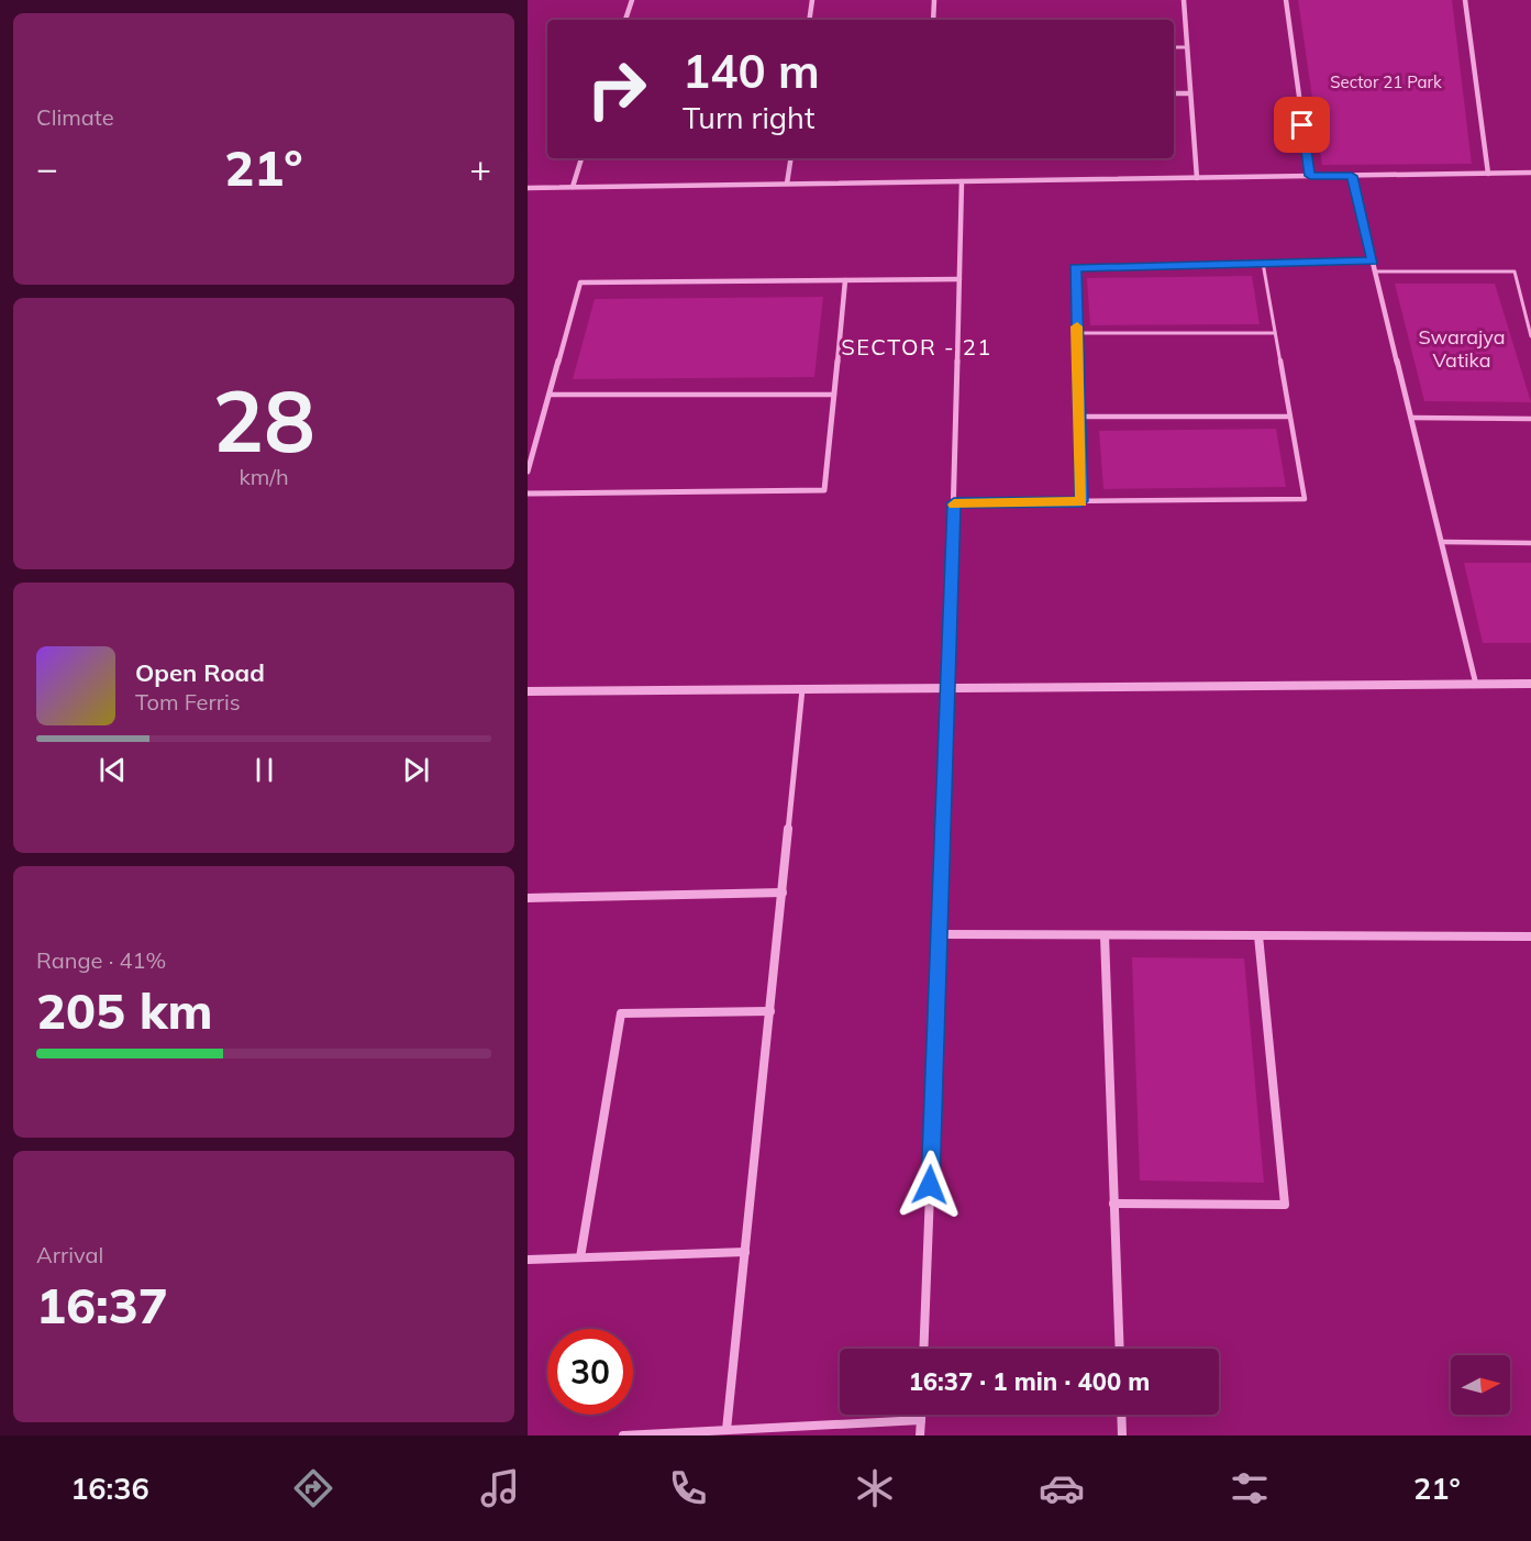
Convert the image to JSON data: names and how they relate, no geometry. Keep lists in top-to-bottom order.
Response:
{
  "districts": ["SECTOR - 21"],
  "parks": ["Sector 21 Park", "Swarajya Vatika"],
  "north": "right",
  "page": {
    "tile": [
      "Climate",
      ["28", "km/h"],
      ["Range · 41%", "205 km"],
      ["Arrival", "16:37"]
    ],
    "turn": ["140 m", "Turn right"],
    "heat": ["−", "21°", "+"],
    "song": ["Open Road", "Tom Ferris"],
    "limit": "30",
    "trip": "16:37 · 1 min · 400 m",
    "tabs": ["16:36", "21°"]
  }
}
